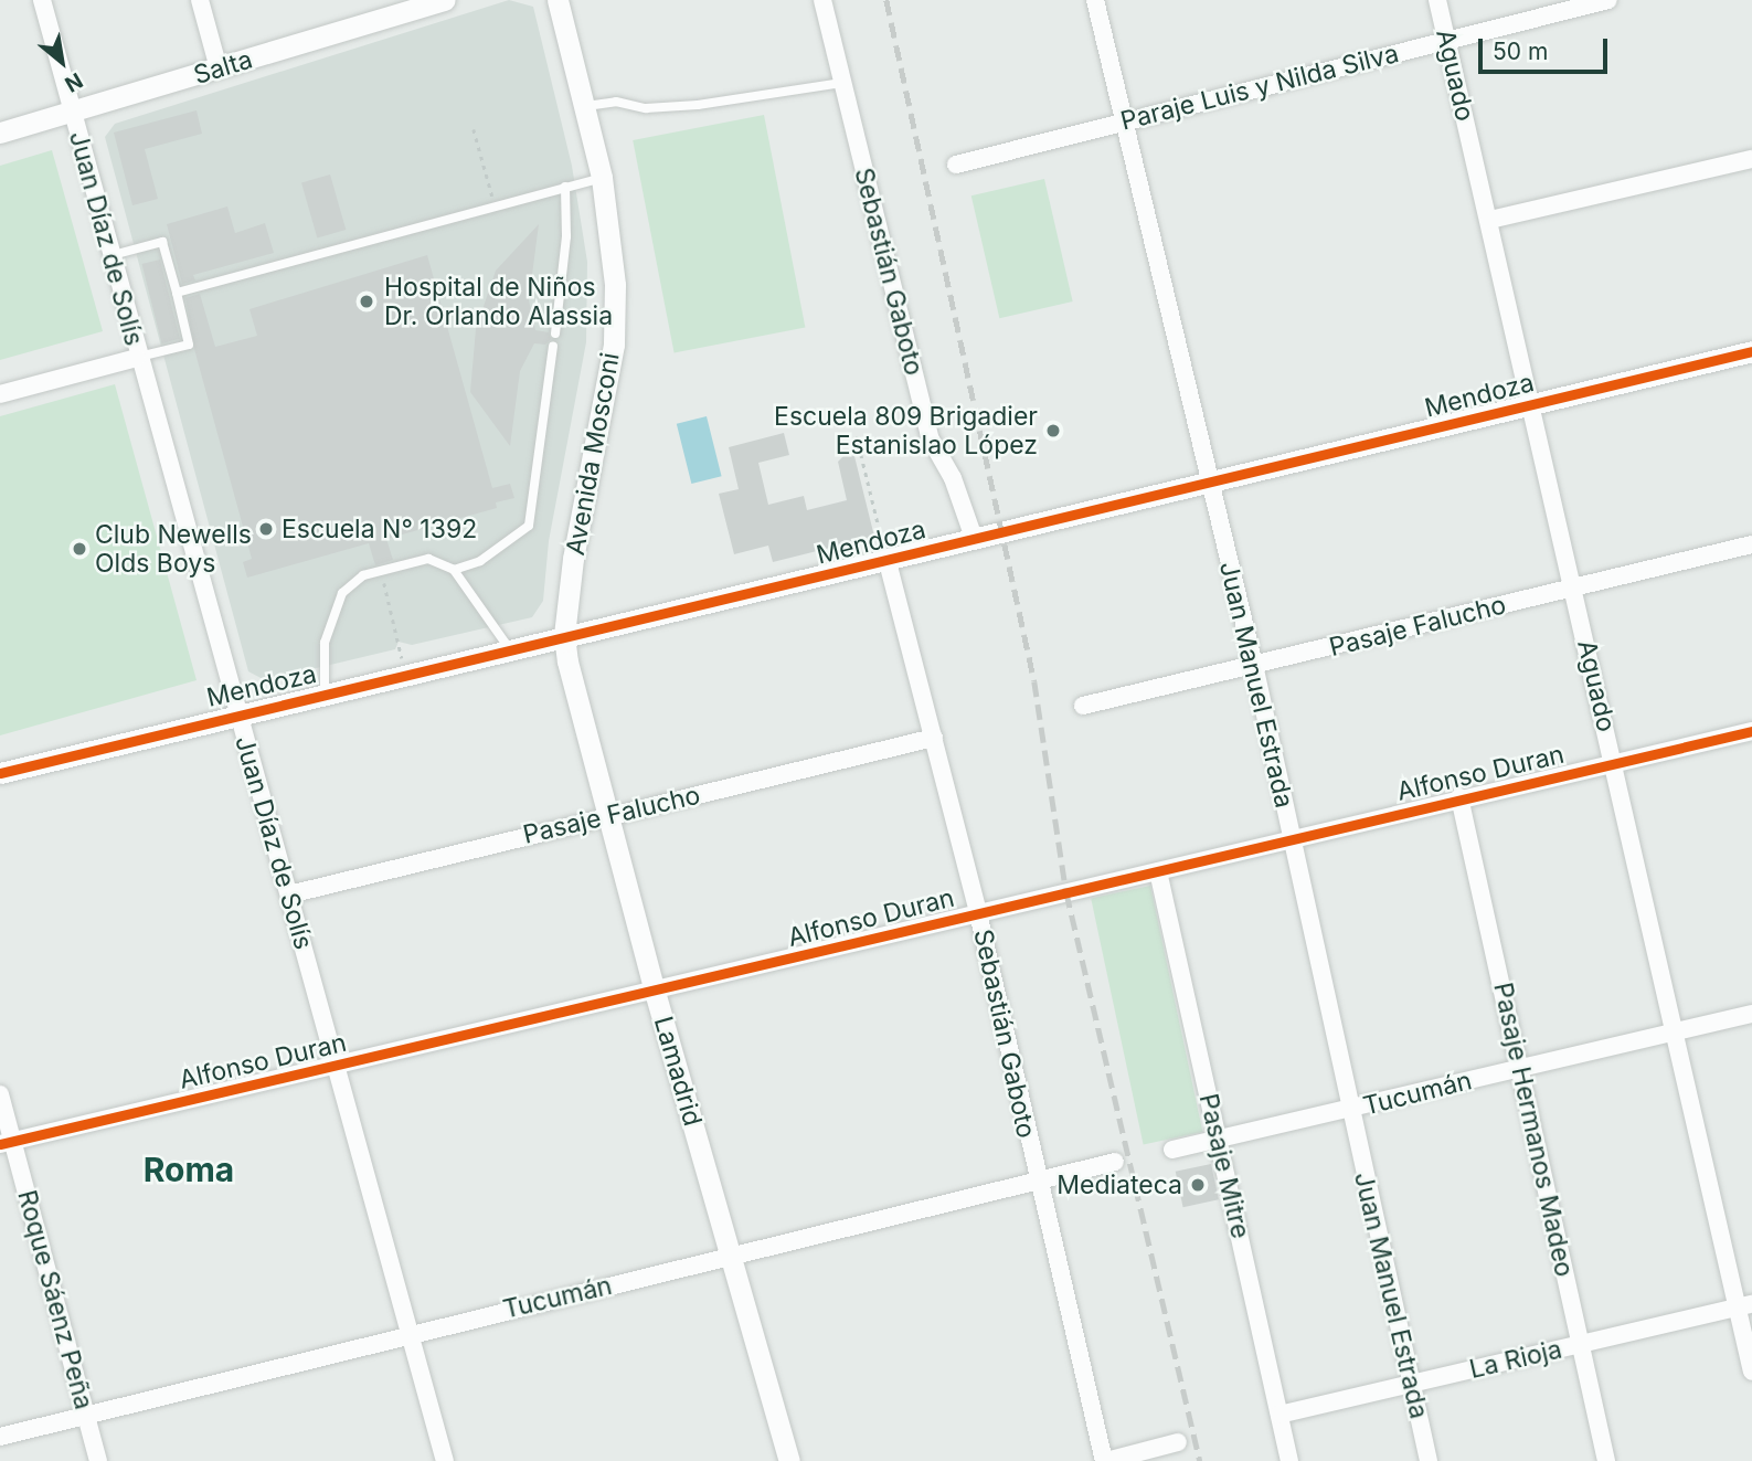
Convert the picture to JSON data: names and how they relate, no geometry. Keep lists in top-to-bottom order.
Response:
{
  "streets": {
    "street": [
      "Salta",
      "Aguado",
      "Paraje Luis y Nilda Silva",
      "Juan Díaz de Solís",
      "Sebastián Gaboto",
      "Mendoza",
      "Avenida Mosconi",
      "Pasaje Falucho",
      "Juan Manuel Estrada",
      "Alfonso Duran",
      "Lamadrid",
      "Tucumán",
      "Pasaje Hermanos Madeo",
      "Pasaje Mitre",
      "Roque Sáenz Peña",
      "La Rioja"
    ]
  },
  "crossings": [
    ["Salta", "Juan Díaz de Solís"],
    ["Aguado", "Paraje Luis y Nilda Silva"],
    ["Aguado", "Mendoza"],
    ["Aguado", "Pasaje Falucho"],
    ["Aguado", "Alfonso Duran"],
    ["Aguado", "Tucumán"],
    ["Aguado", "La Rioja"],
    ["Paraje Luis y Nilda Silva", "Juan Manuel Estrada"],
    ["Juan Díaz de Solís", "Mendoza"],
    ["Juan Díaz de Solís", "Pasaje Falucho"],
    ["Juan Díaz de Solís", "Alfonso Duran"],
    ["Juan Díaz de Solís", "Tucumán"],
    ["Sebastián Gaboto", "Mendoza"],
    ["Sebastián Gaboto", "Pasaje Falucho"],
    ["Sebastián Gaboto", "Alfonso Duran"],
    ["Sebastián Gaboto", "Tucumán"],
    ["Mendoza", "Avenida Mosconi"],
    ["Mendoza", "Juan Manuel Estrada"],
    ["Mendoza", "Lamadrid"],
    ["Avenida Mosconi", "Lamadrid"],
    ["Pasaje Falucho", "Juan Manuel Estrada"],
    ["Pasaje Falucho", "Lamadrid"],
    ["Juan Manuel Estrada", "Alfonso Duran"],
    ["Juan Manuel Estrada", "Tucumán"],
    ["Juan Manuel Estrada", "La Rioja"],
    ["Alfonso Duran", "Lamadrid"],
    ["Alfonso Duran", "Pasaje Hermanos Madeo"],
    ["Alfonso Duran", "Pasaje Mitre"],
    ["Alfonso Duran", "Roque Sáenz Peña"],
    ["Lamadrid", "Tucumán"],
    ["Tucumán", "Pasaje Hermanos Madeo"],
    ["Tucumán", "Pasaje Mitre"],
    ["Tucumán", "Roque Sáenz Peña"],
    ["Pasaje Hermanos Madeo", "La Rioja"],
    ["Pasaje Mitre", "La Rioja"]
  ],
  "districts": ["Roma"],
  "places": [
    "Hospital de Niños Dr. Orlando Alassia",
    "Escuela 809 Brigadier Estanislao López",
    "Escuela N° 1392",
    "Club Newells Olds Boys",
    "Mediateca"
  ],
  "scale_bar": "50 m",
  "north": "bottom right"
}
